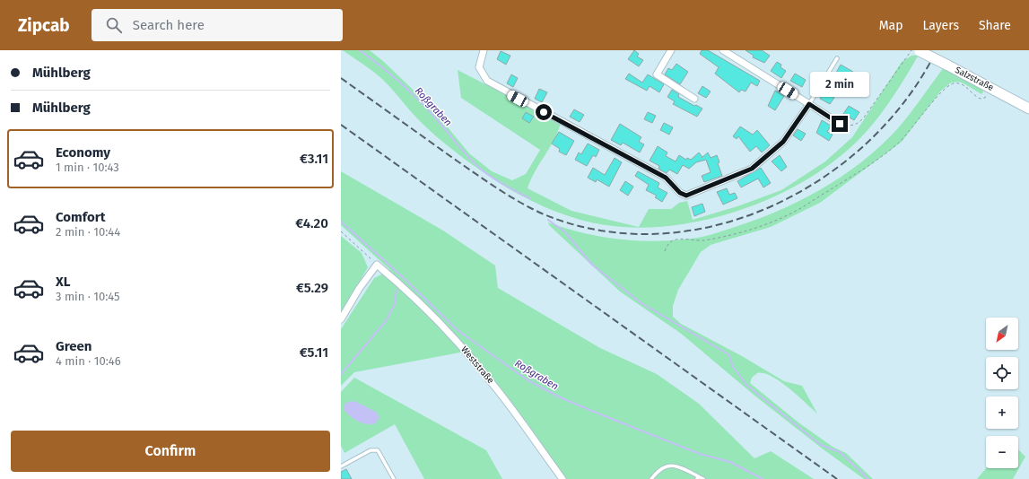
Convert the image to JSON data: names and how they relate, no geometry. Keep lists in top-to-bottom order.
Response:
{
  "streets": {
    "street": ["Salzstraße", "Weststraße"]
  },
  "water": ["Roßgraben"],
  "north": "bottom left",
  "page": {
    "header": "Zipcab",
    "search": "Search here",
    "nav": ["Map", "Layers", "Share"],
    "banner": ["Mühlberg", "Mühlberg"],
    "bubble": "2 min",
    "list": [
      {
        "name": "Economy",
        "note": "1 min · 10:43",
        "value": "€3.11"
      },
      {
        "name": "Comfort",
        "note": "2 min · 10:44",
        "value": "€4.20"
      },
      {
        "name": "XL",
        "note": "3 min · 10:45",
        "value": "€5.29"
      },
      {
        "name": "Green",
        "note": "4 min · 10:46",
        "value": "€5.11"
      }
    ],
    "map_buttons": ["+", "−"],
    "buttons": "Confirm"
  }
}
